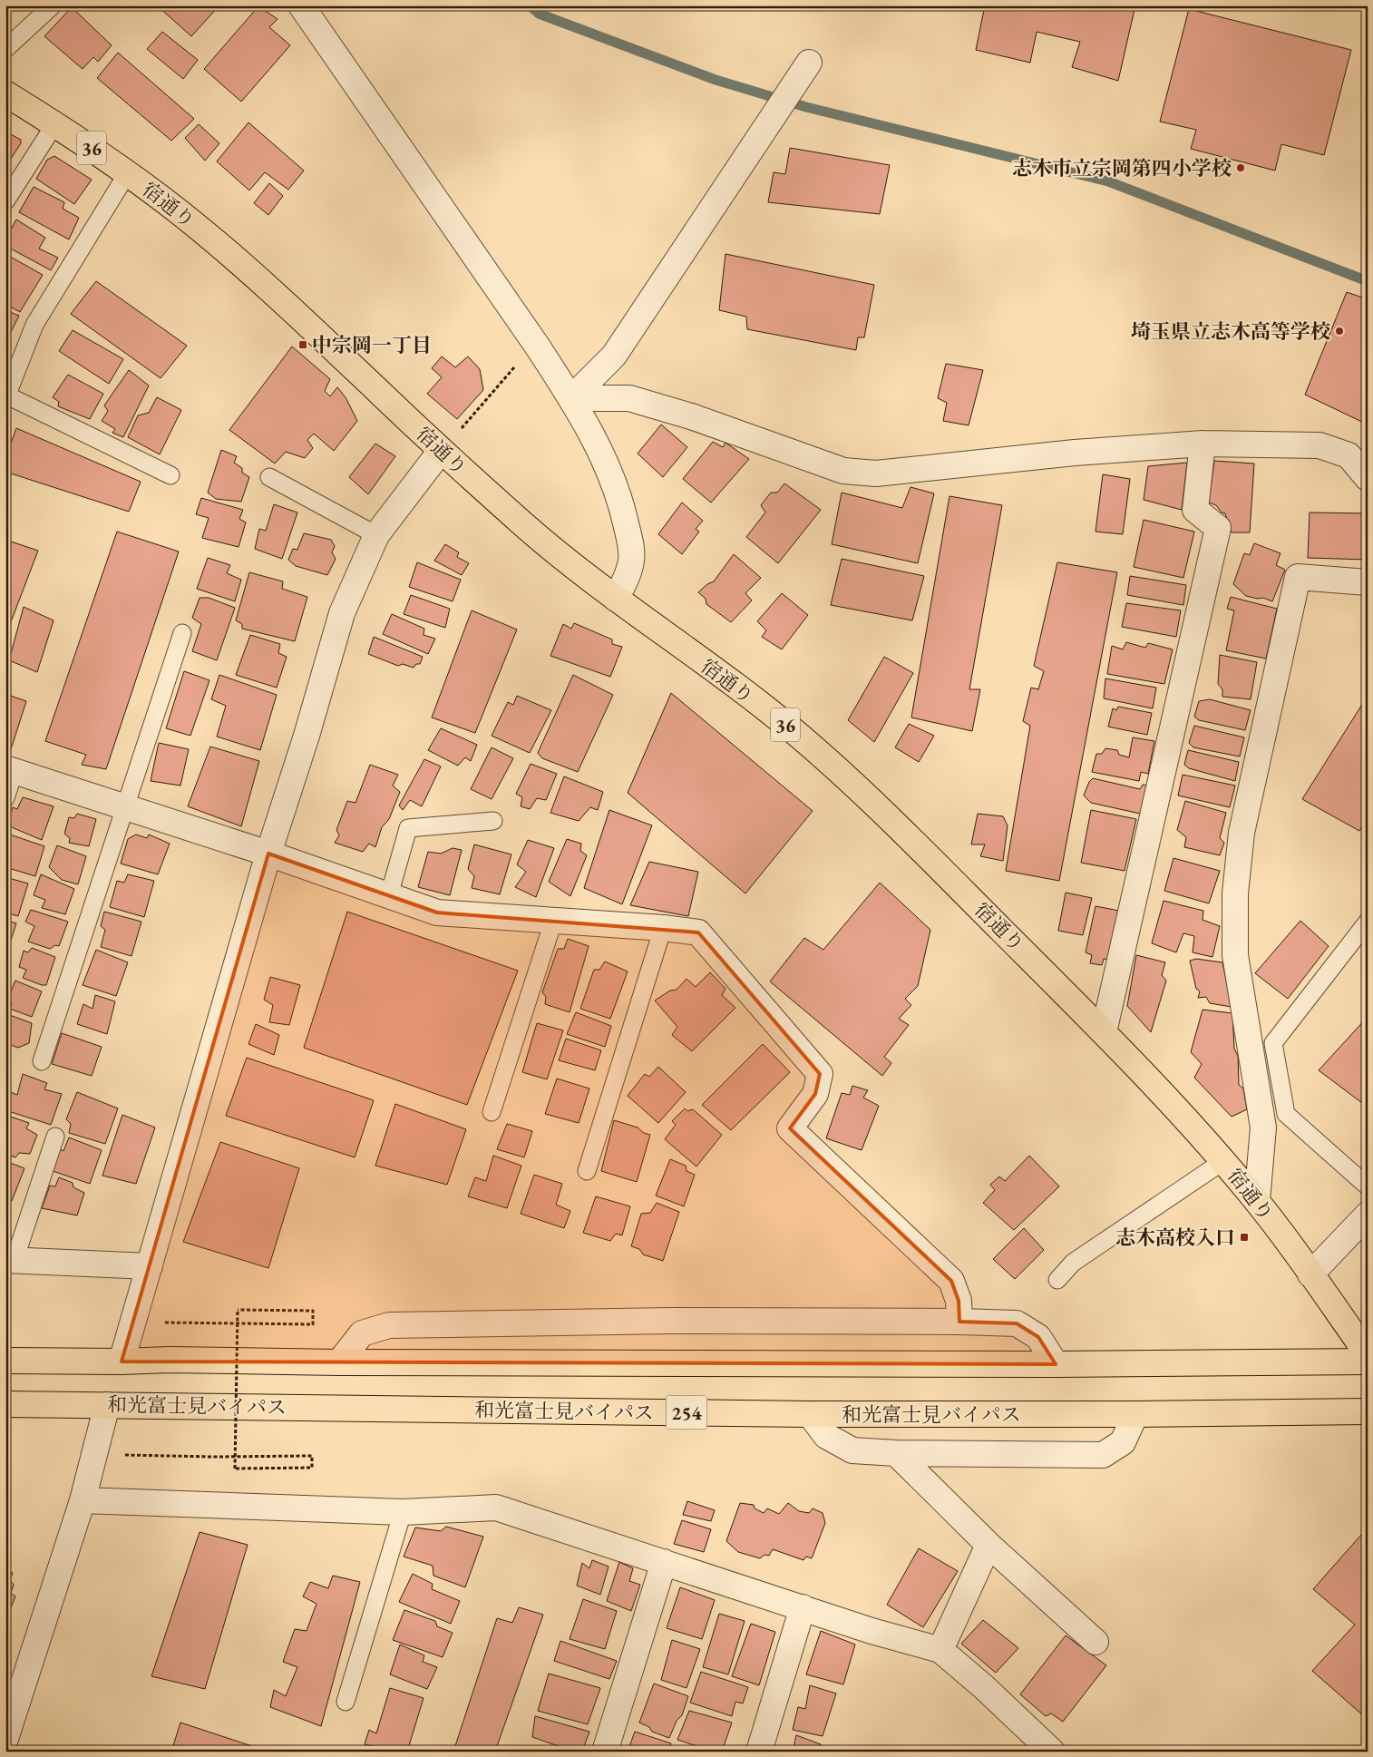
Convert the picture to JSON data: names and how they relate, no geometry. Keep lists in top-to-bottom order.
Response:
{
  "streets": {
    "main road": [
      "36",
      "宿通り",
      "和光富士見バイパス",
      "254"
    ]
  },
  "places": {
    "other": ["志木市立宗岡第四小学校", "埼玉県立志木高等学校"],
    "transit": ["中宗岡一丁目", "志木高校入口"]
  }
}
